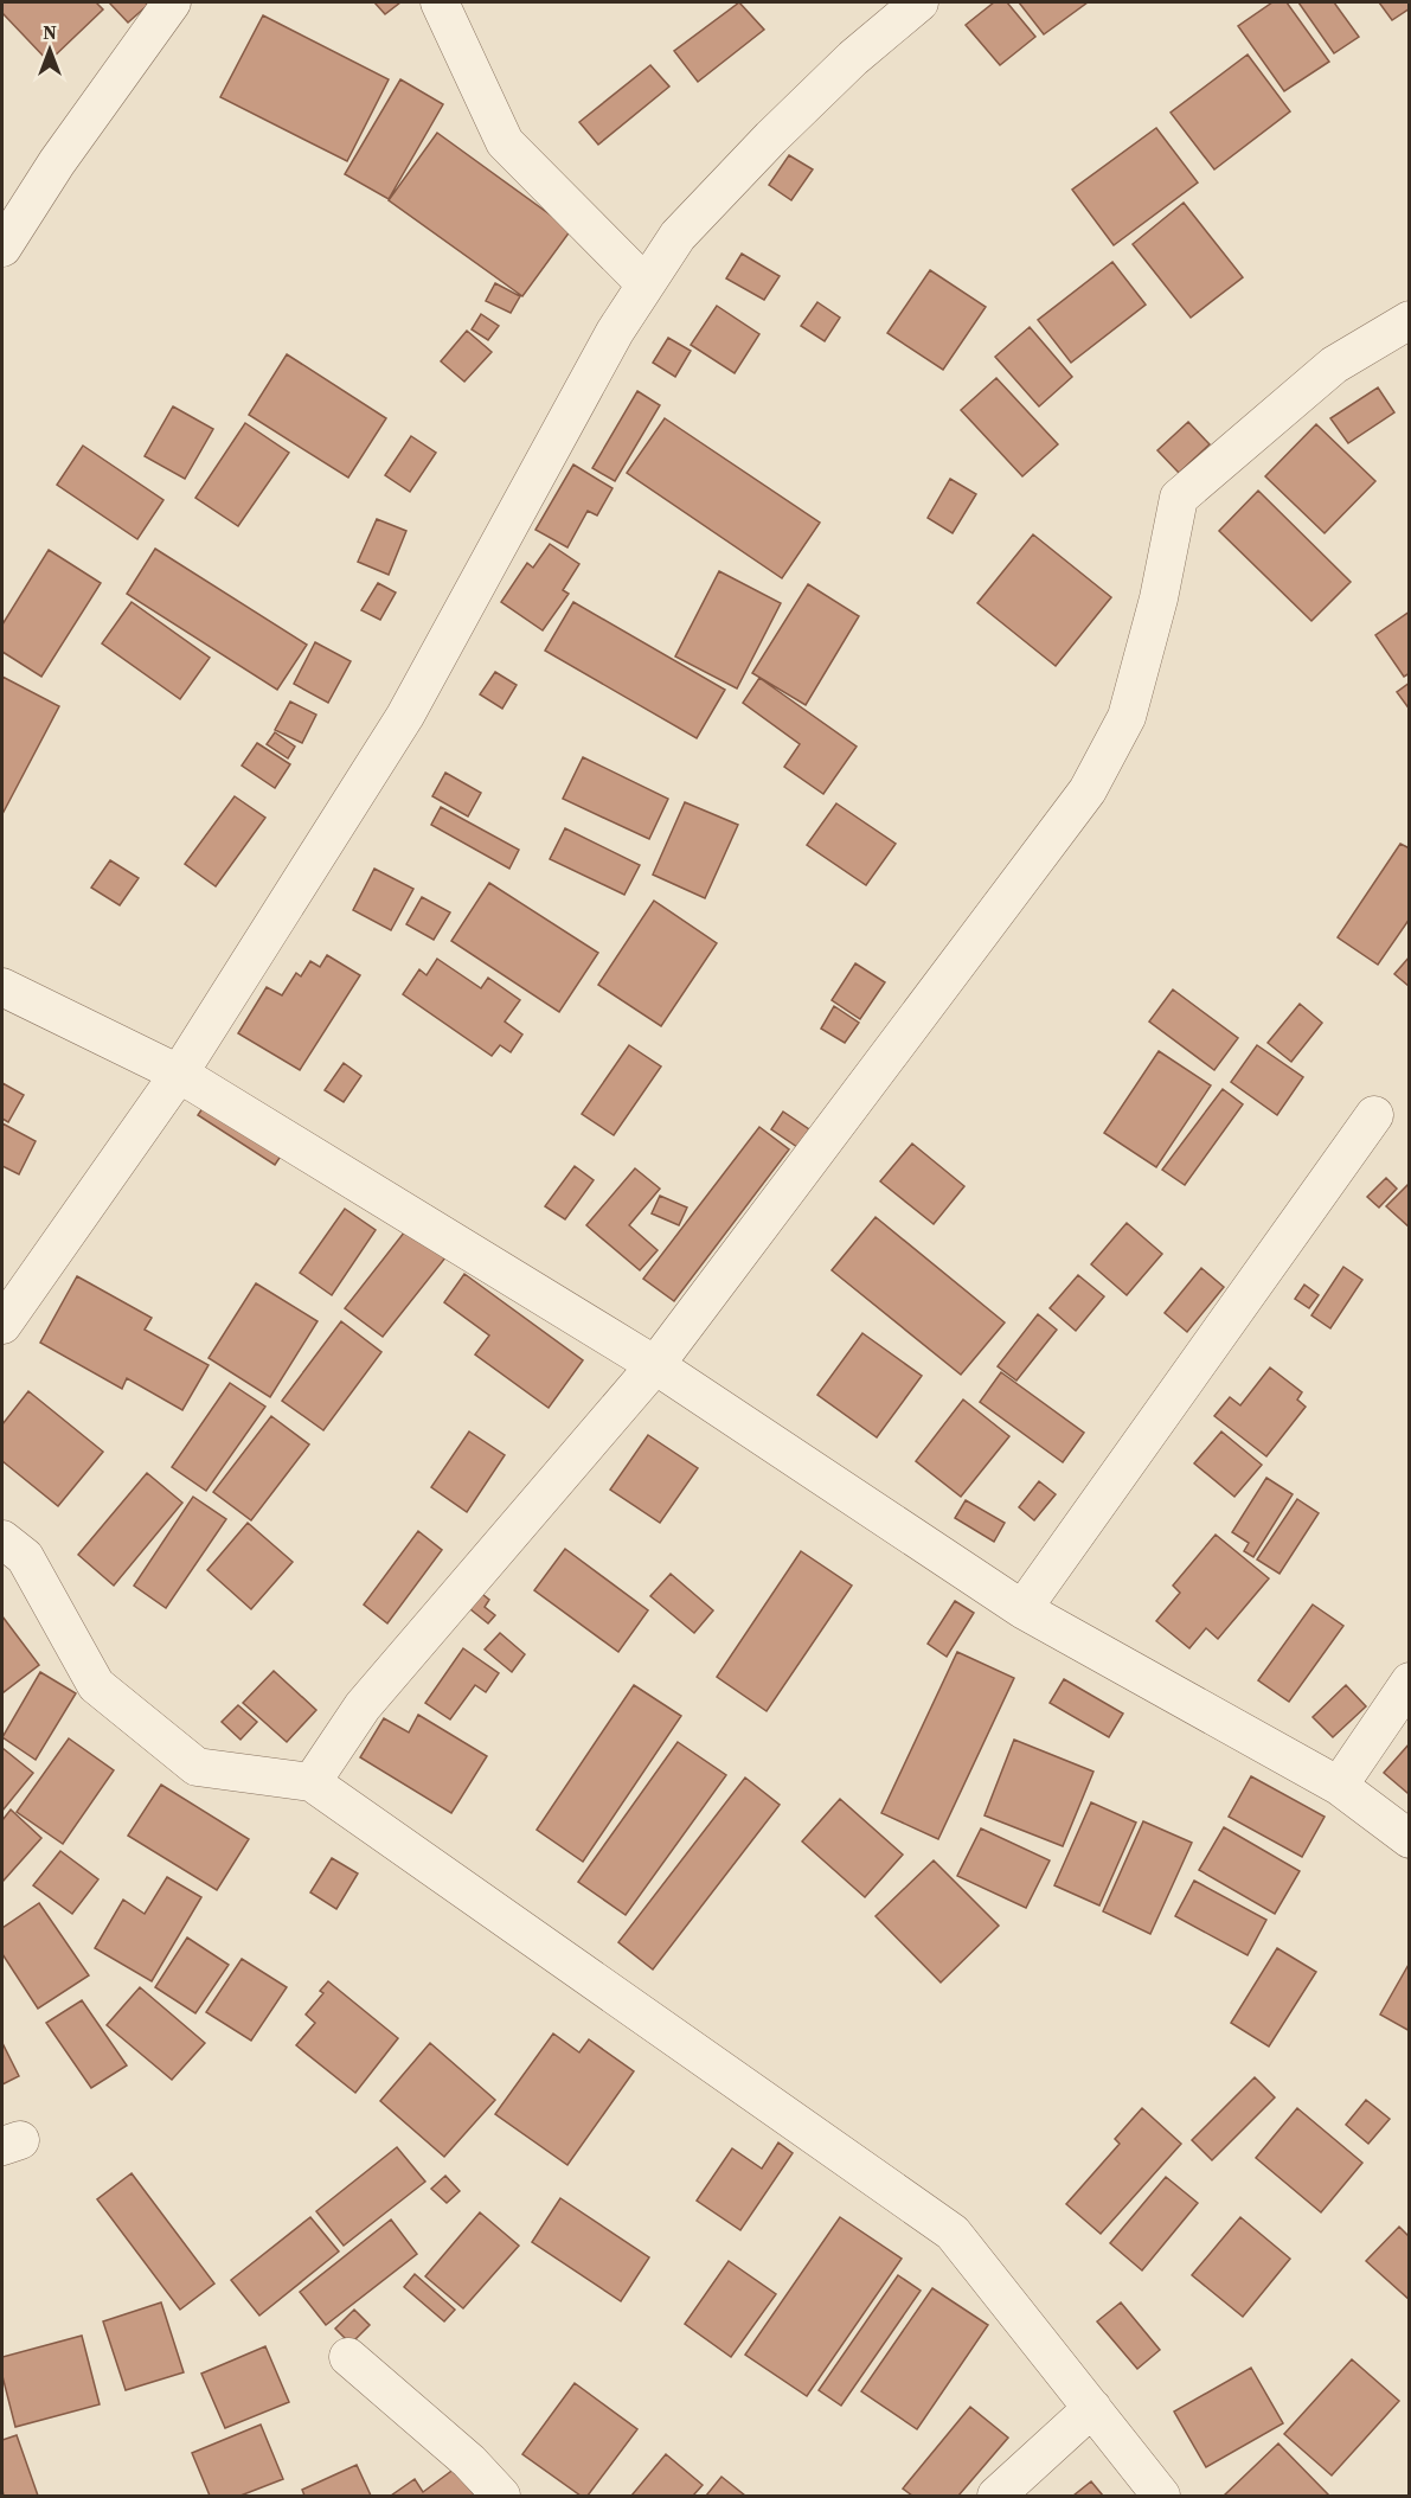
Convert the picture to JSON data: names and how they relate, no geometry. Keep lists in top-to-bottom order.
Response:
{
  "north": "top"
}
